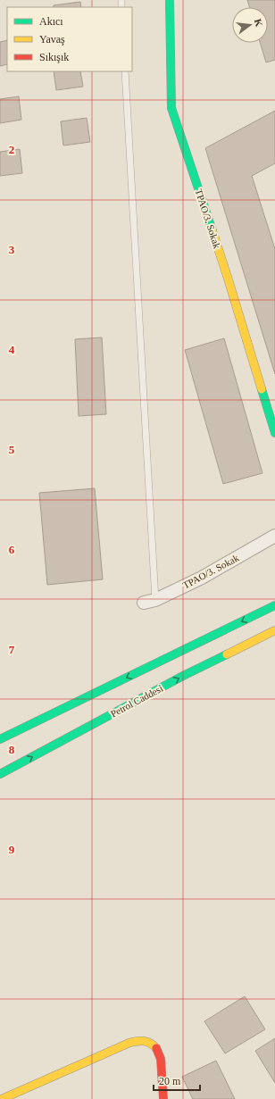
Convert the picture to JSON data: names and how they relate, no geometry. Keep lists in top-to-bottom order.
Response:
{
  "streets": {
    "street": ["TPAO/3. Sokak", "Petrol Caddesi"]
  },
  "legend": ["Akıcı", "Yavaş", "Sıkışık"],
  "scale_bar": "20 m",
  "north": "right",
  "grid": {
    "rows": [
      "2",
      "3",
      "4",
      "5",
      "6",
      "7",
      "8",
      "9"
    ]
  }
}
